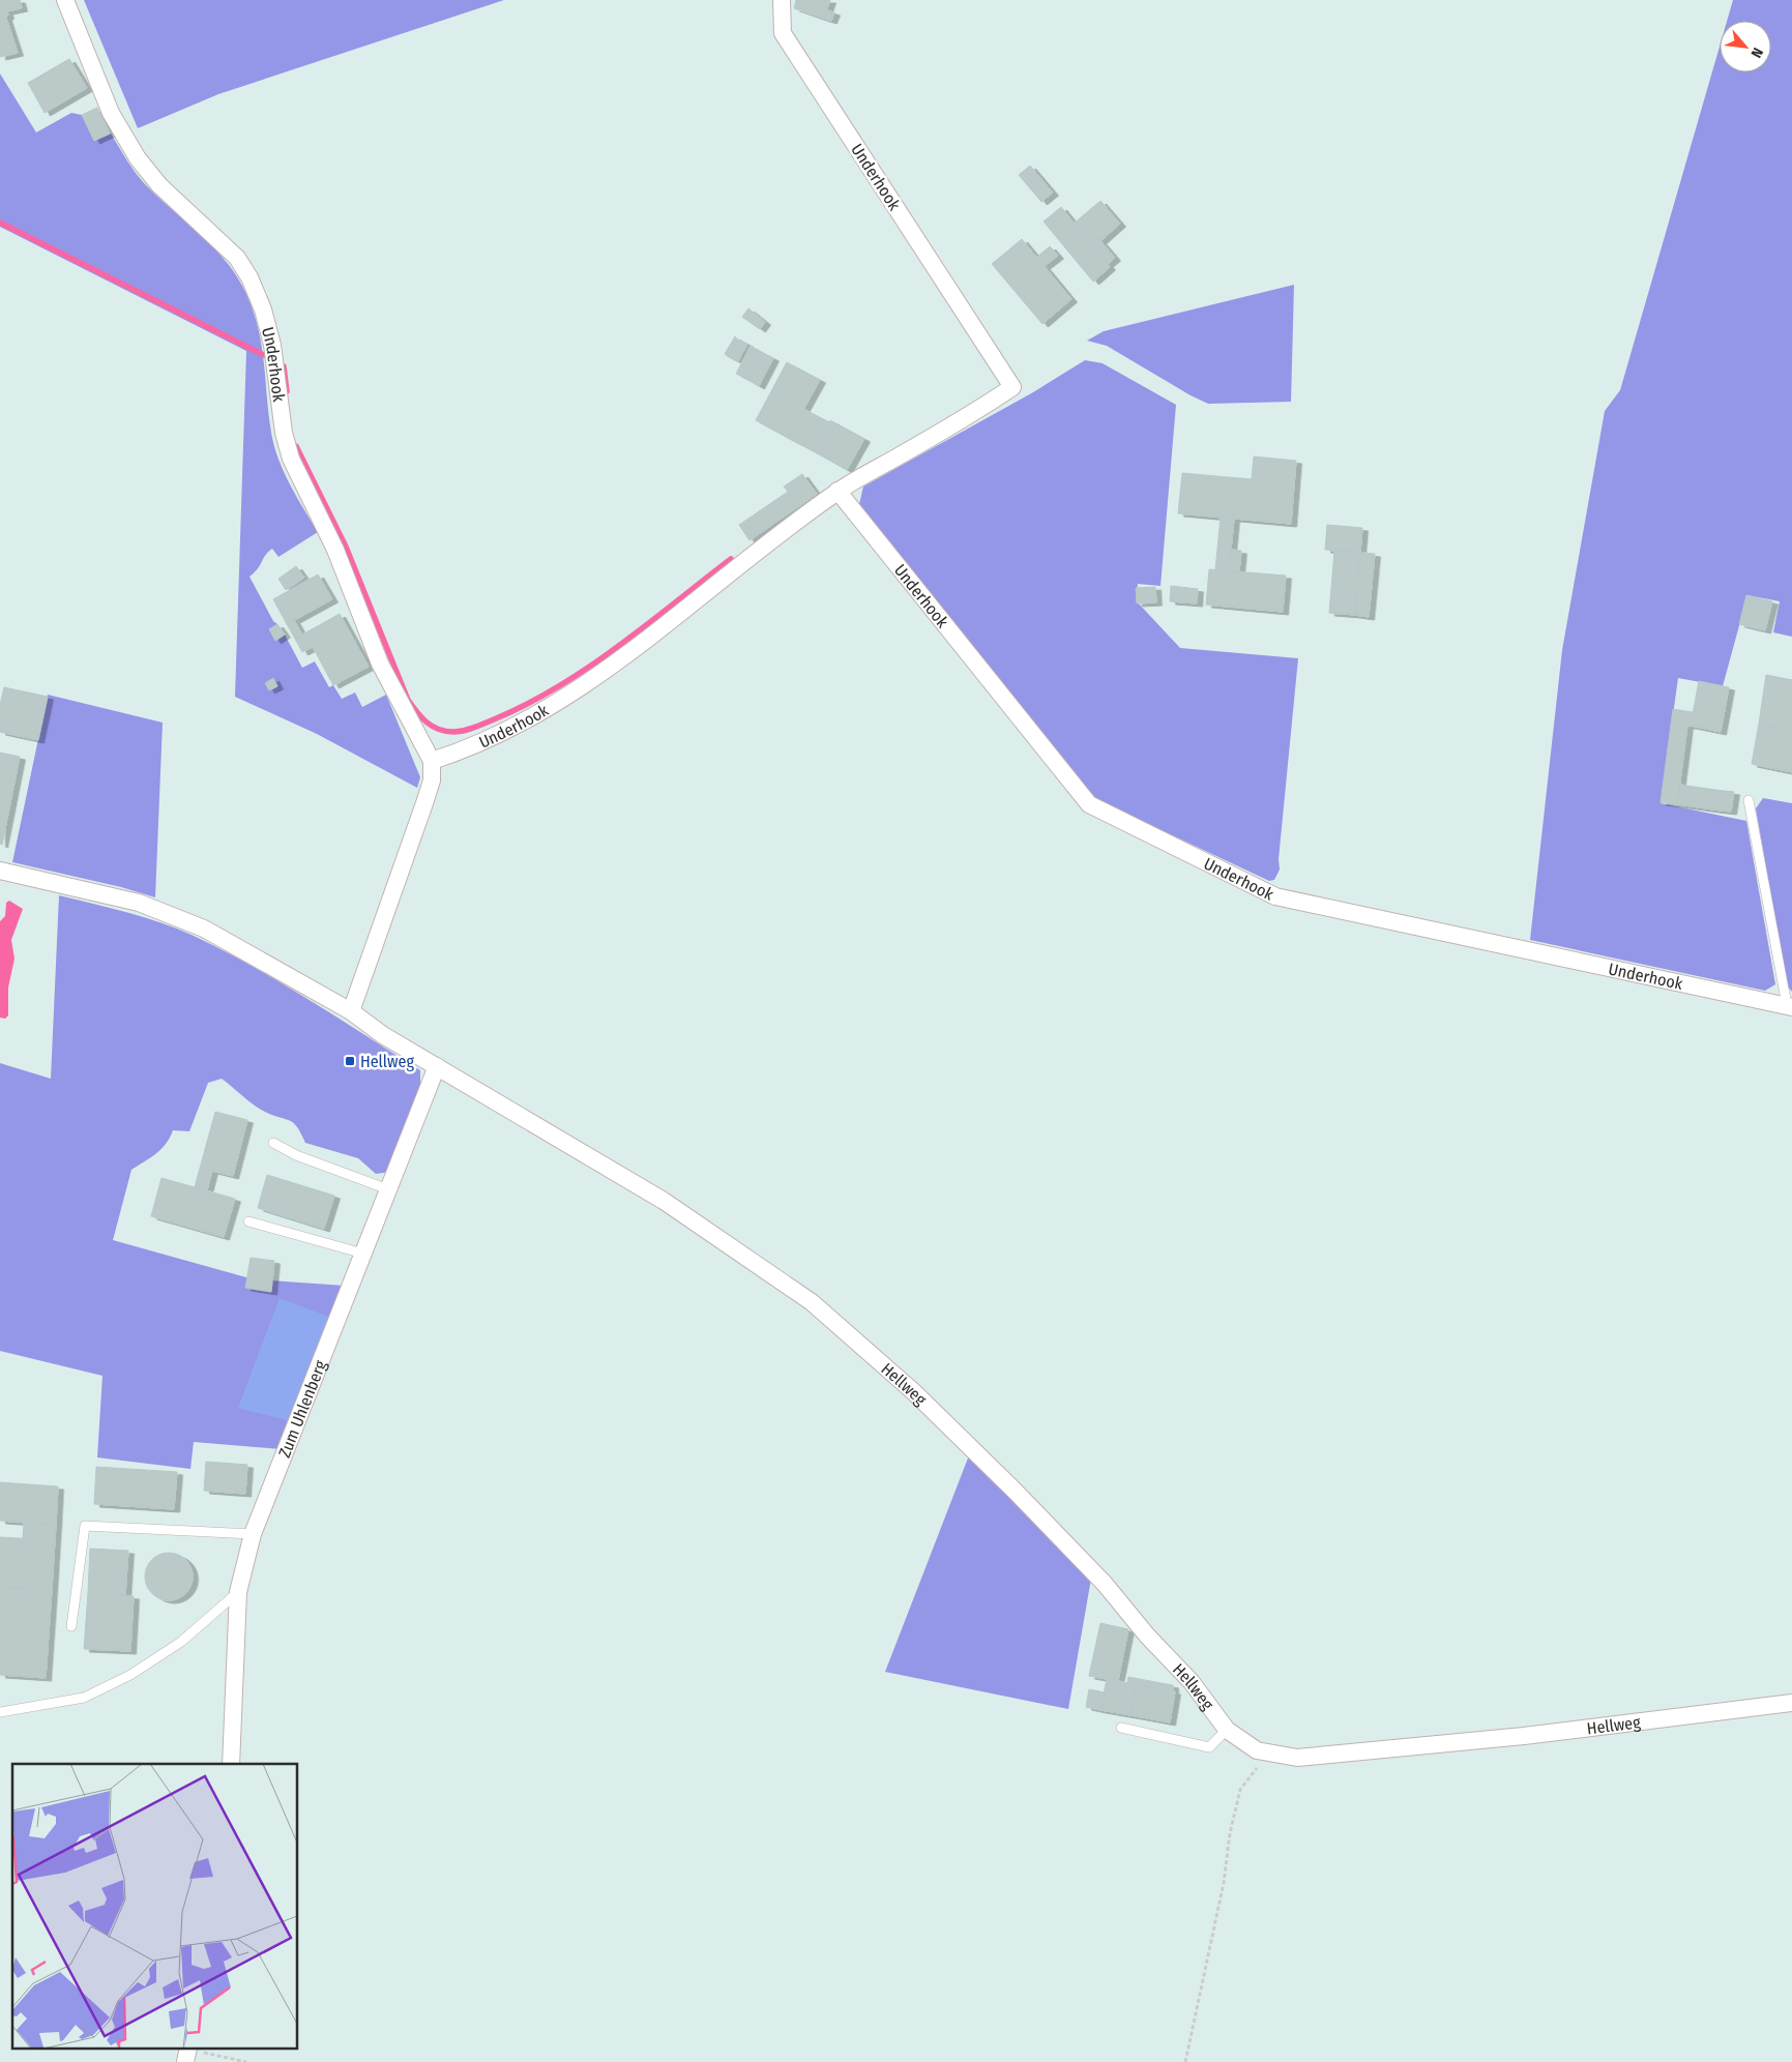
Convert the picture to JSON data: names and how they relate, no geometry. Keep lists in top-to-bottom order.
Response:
{
  "streets": {
    "street": ["Underhook", "Hellweg", "Zum Uhlenberg"]
  },
  "crossings": [
    ["Underhook", "Hellweg"],
    ["Hellweg", "Zum Uhlenberg"]
  ],
  "places": {
    "transit": ["Hellweg"]
  },
  "north": "bottom right"
}
